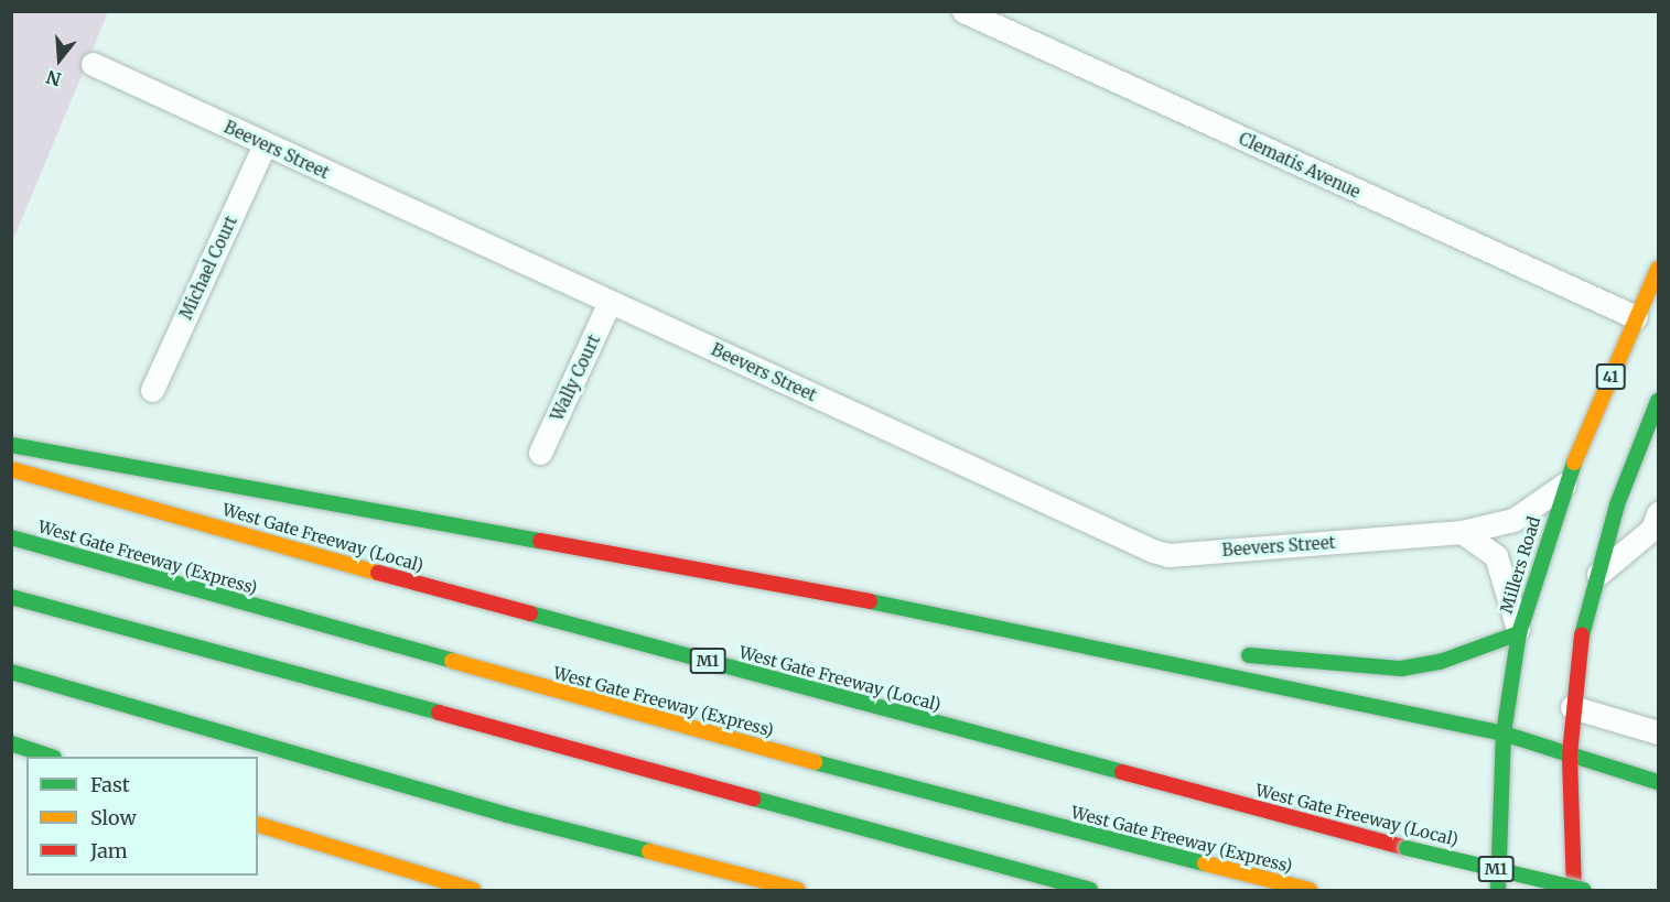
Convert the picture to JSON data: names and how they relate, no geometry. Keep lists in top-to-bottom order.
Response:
{
  "streets": {
    "main road": [
      "41",
      "West Gate Freeway (Local)",
      "West Gate Freeway (Express)",
      "Millers Road",
      "M1"
    ],
    "street": [
      "Beevers Street",
      "Clematis Avenue",
      "Michael Court",
      "Wally Court"
    ]
  },
  "crossings": [
    ["Beevers Street", "Michael Court"],
    ["Beevers Street", "Wally Court"],
    ["Beevers Street", "Millers Road"],
    ["Clematis Avenue", "Millers Road"]
  ],
  "legend": ["Fast", "Slow", "Jam"],
  "north": "bottom"
}
